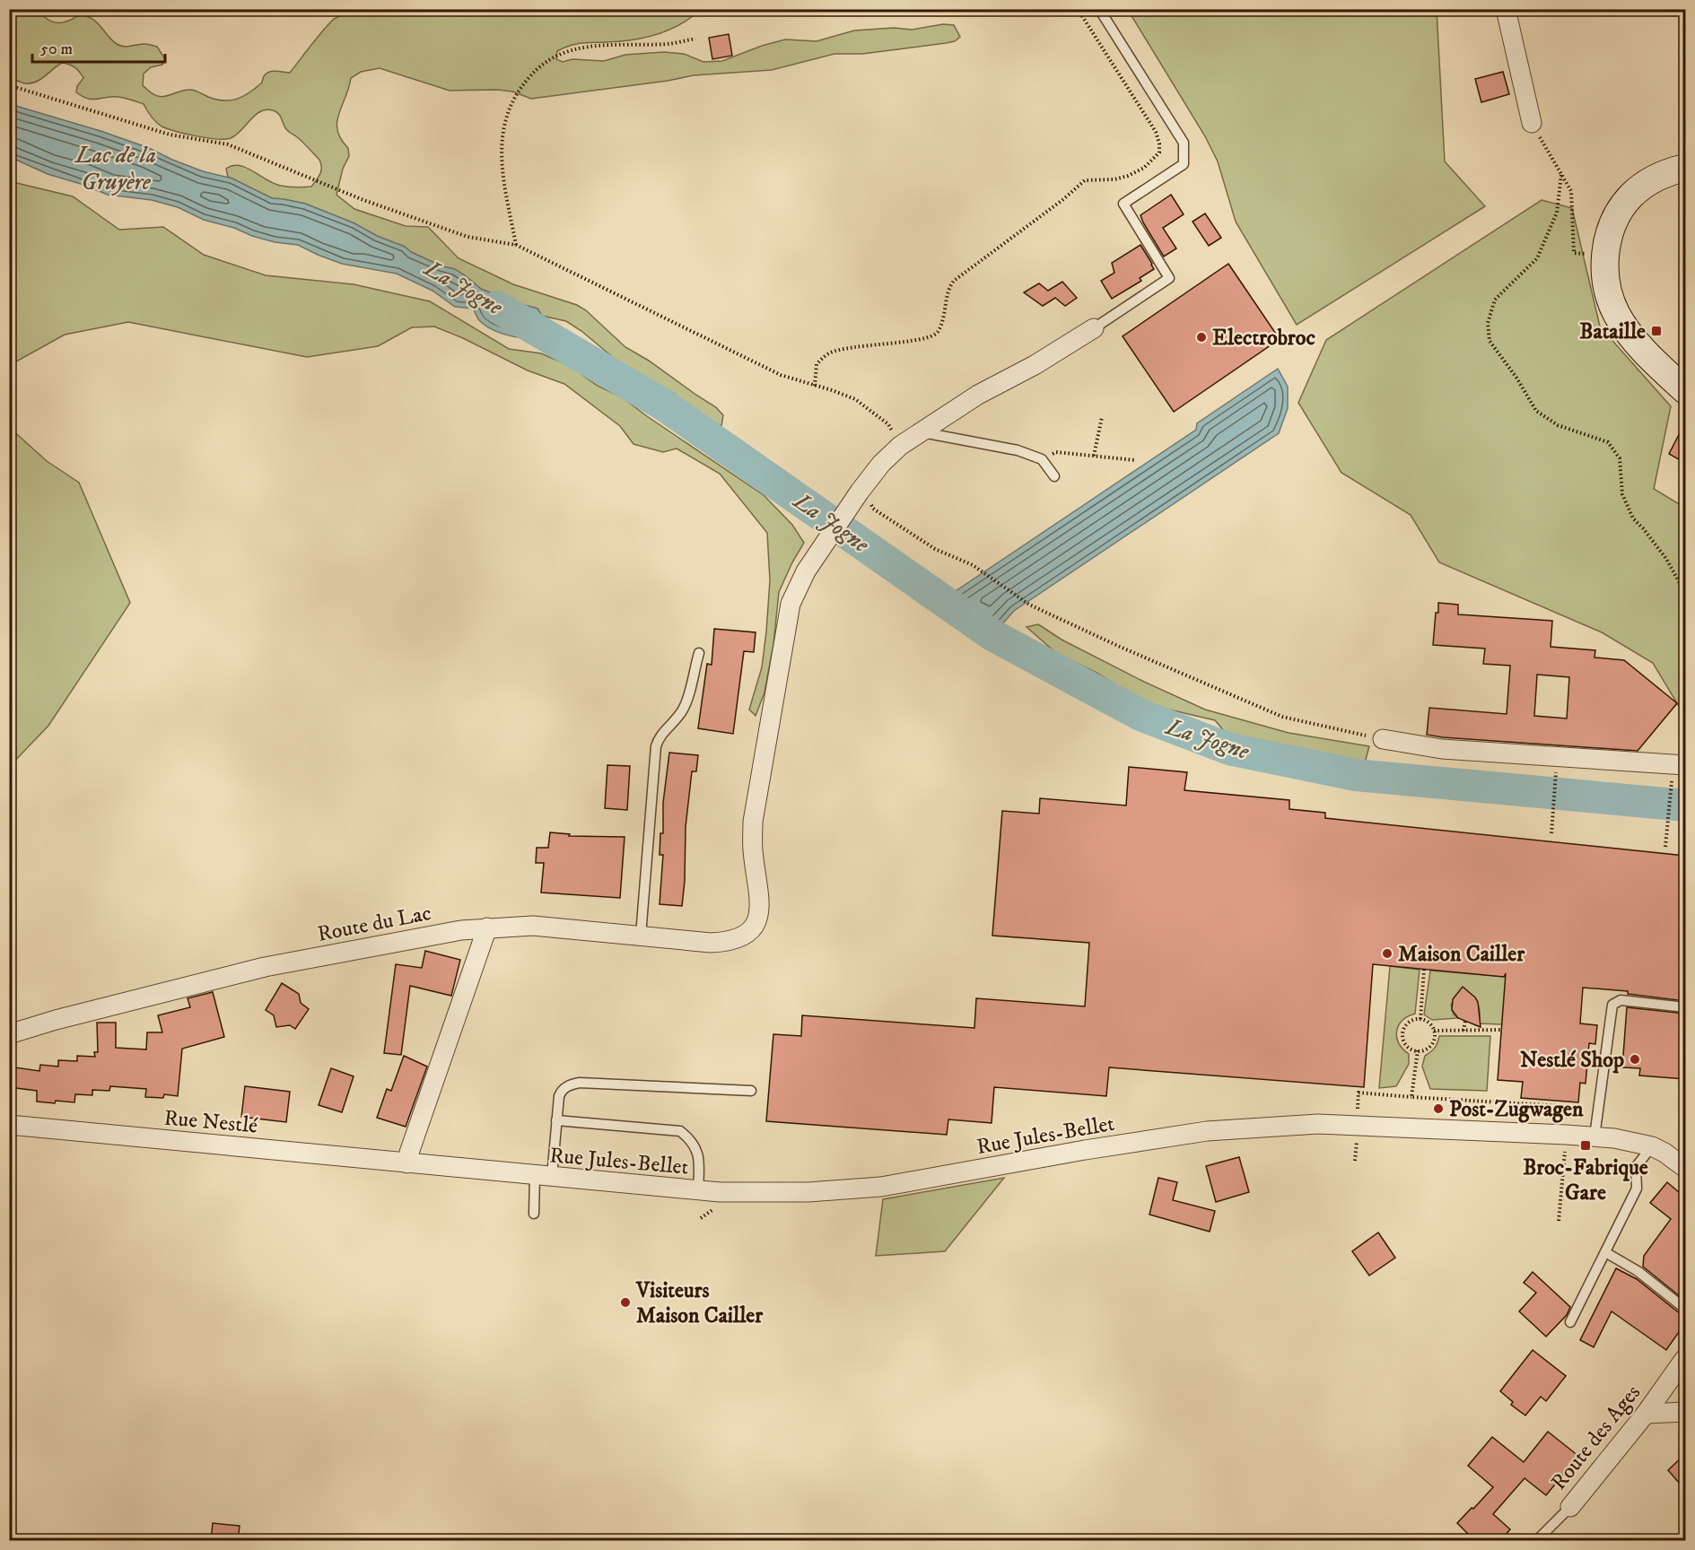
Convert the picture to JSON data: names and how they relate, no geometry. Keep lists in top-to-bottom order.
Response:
{
  "streets": {
    "street": [
      "Route du Lac",
      "Rue Nestlé",
      "Rue Jules-Bellet",
      "Route des Ages"
    ]
  },
  "crossings": [
    ["Rue Nestlé", "Rue Jules-Bellet"]
  ],
  "water": ["Lac de la Gruyère", "La Jogne"],
  "places": {
    "transit": ["Bataille", "Broc-Fabrique Gare"],
    "other": [
      "Electrobroc",
      "Maison Cailler",
      "Nestlé Shop",
      "Post-Zugwagen",
      "Visiteurs Maison Cailler"
    ]
  },
  "scale_bar": "50 m"
}
